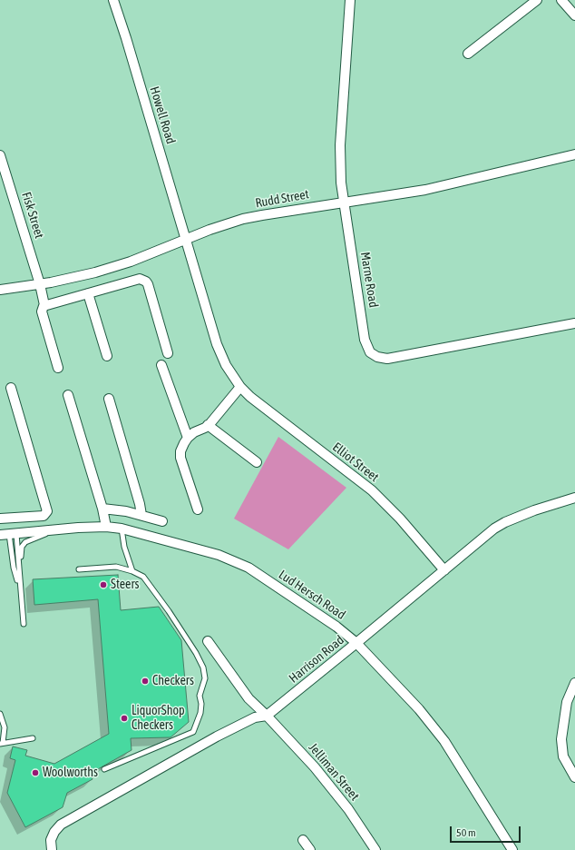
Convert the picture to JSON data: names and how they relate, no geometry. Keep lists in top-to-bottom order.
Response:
{
  "streets": {
    "street": [
      "Howell Road",
      "Rudd Street",
      "Fisk Street",
      "Marne Road",
      "Elliot Street",
      "Lud Hersch Road",
      "Harrison Road",
      "Jelliman Street"
    ]
  },
  "crossings": [
    ["Howell Road", "Rudd Street"],
    ["Howell Road", "Elliot Street"],
    ["Rudd Street", "Fisk Street"],
    ["Rudd Street", "Marne Road"],
    ["Rudd Street", "Elliot Street"],
    ["Elliot Street", "Harrison Road"],
    ["Lud Hersch Road", "Harrison Road"],
    ["Harrison Road", "Jelliman Street"]
  ],
  "places": [
    "Steers",
    "Checkers",
    "LiquorShop Checkers",
    "Woolworths"
  ],
  "scale_bar": "50 m"
}
